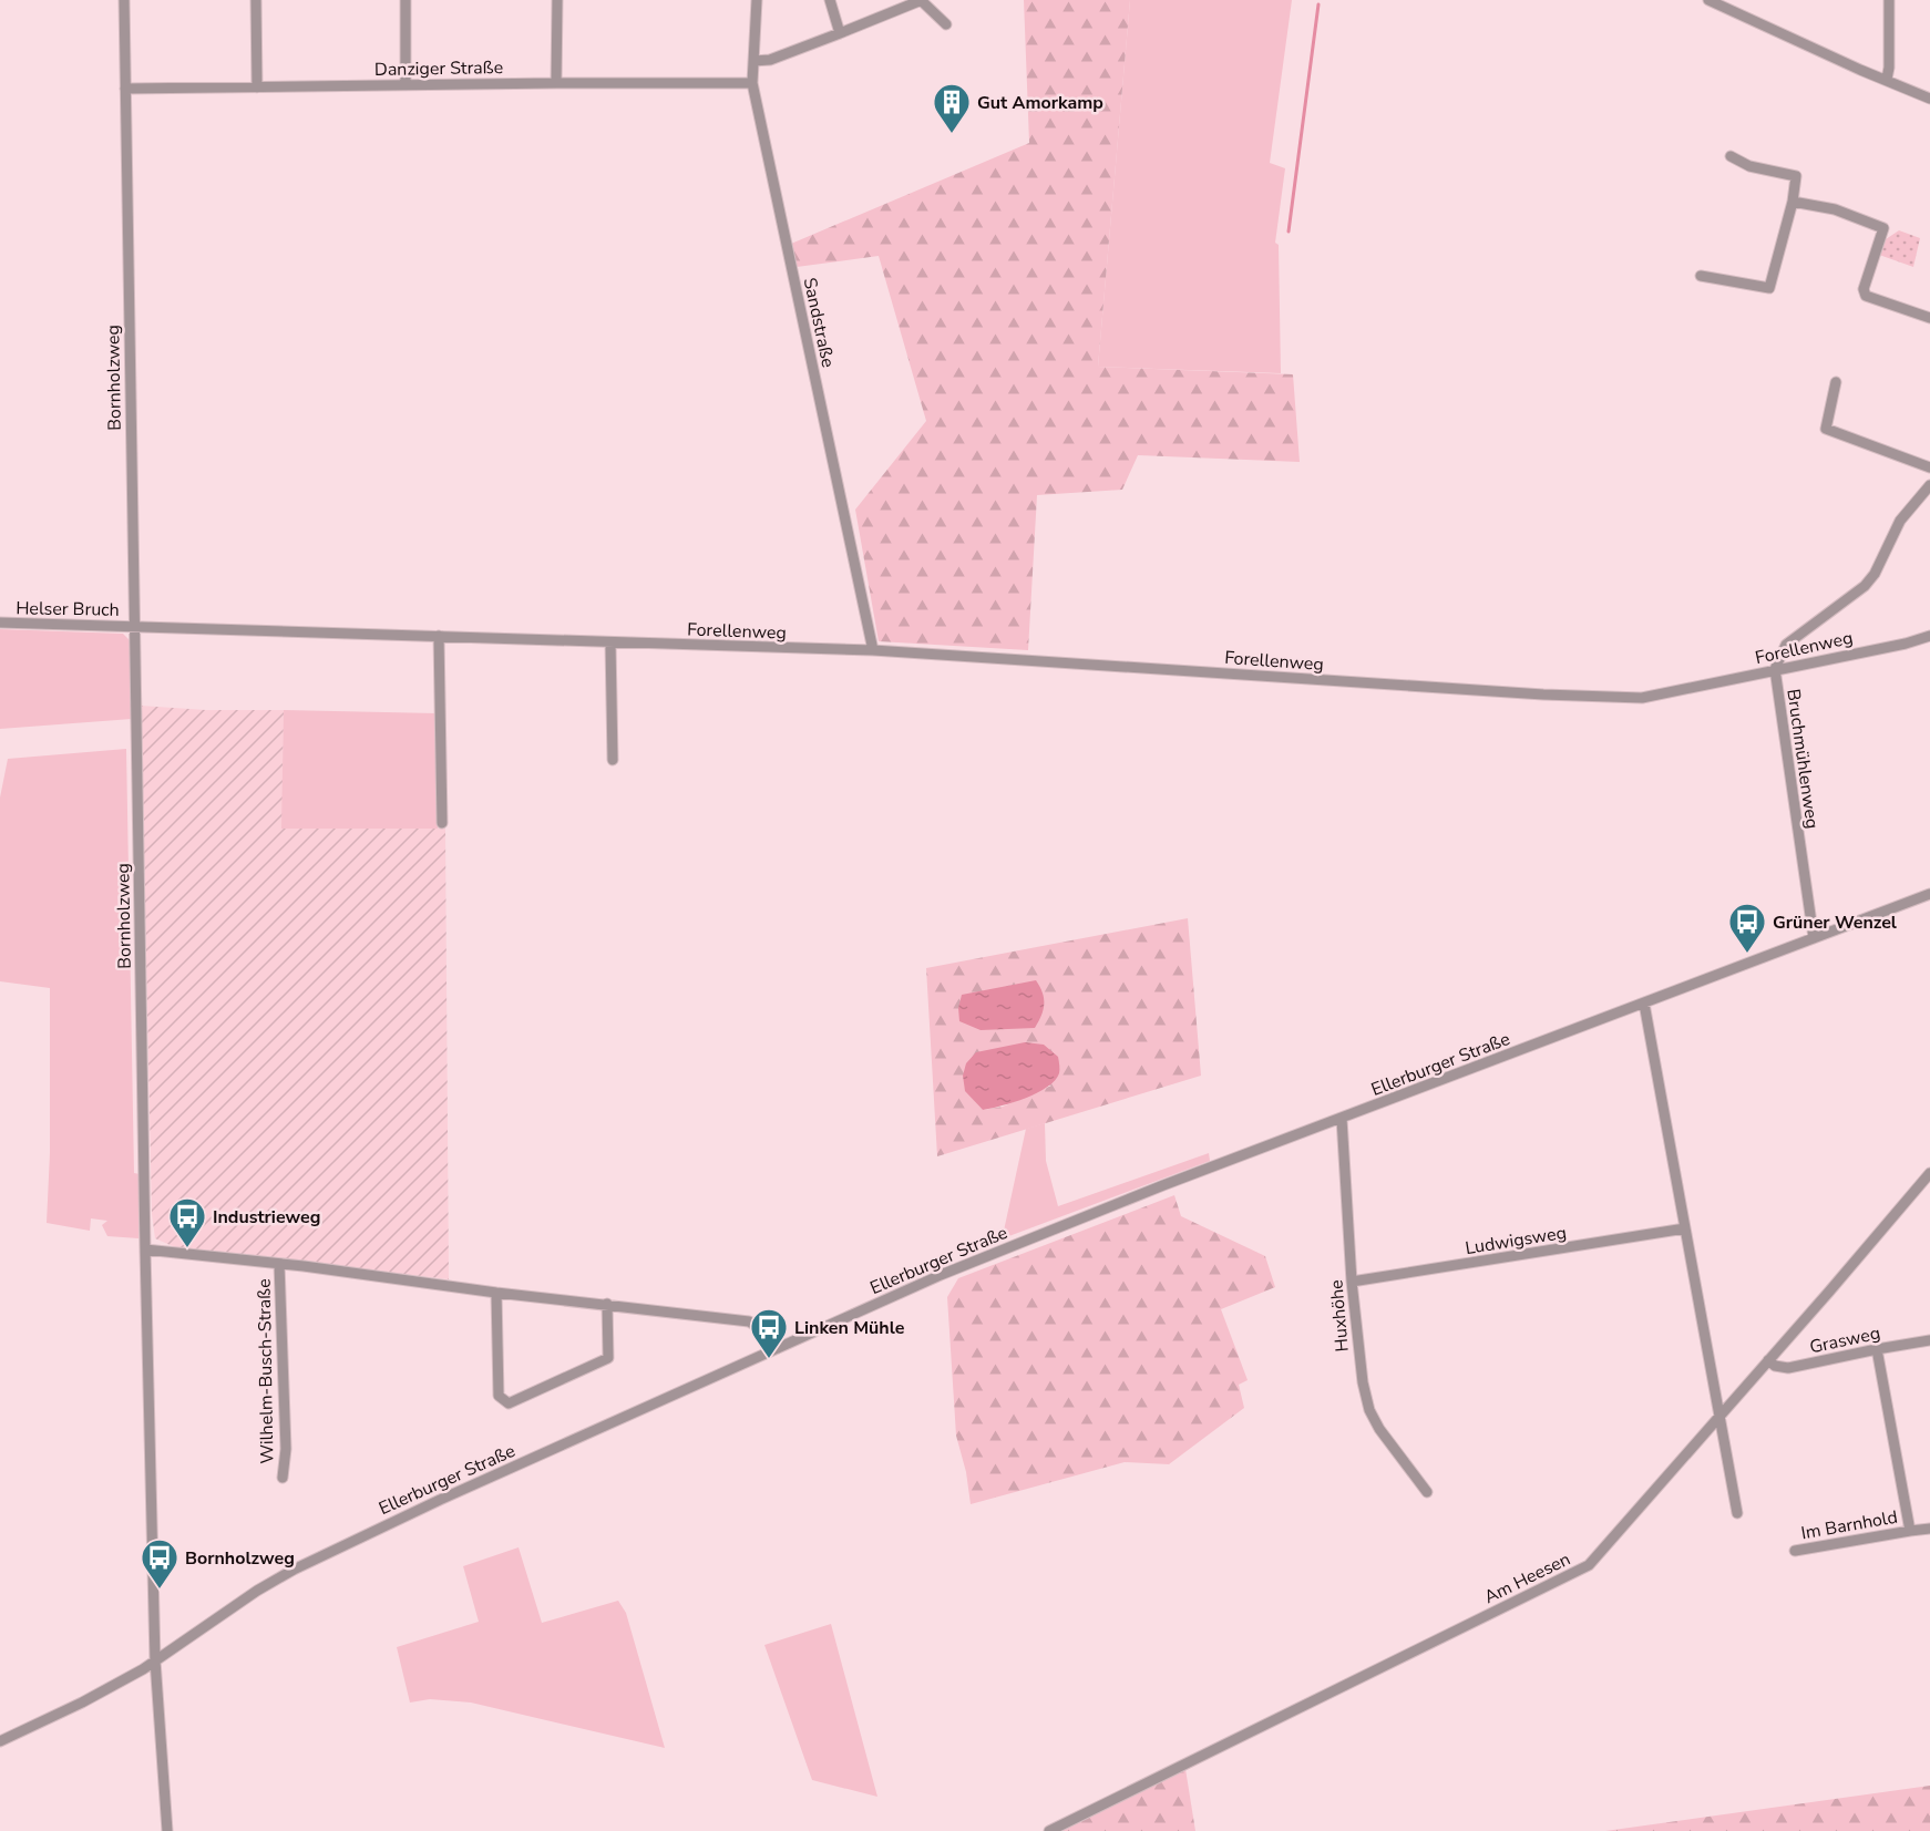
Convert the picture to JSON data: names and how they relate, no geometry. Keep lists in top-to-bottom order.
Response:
{
  "streets": {
    "street": [
      "Danziger Straße",
      "Sandstraße",
      "Bornholzweg",
      "Helser Bruch",
      "Forellenweg",
      "Bruchmühlenweg",
      "Ellerburger Straße",
      "Ludwigsweg",
      "Huxhöhe",
      "Grasweg",
      "Wilhelm-Busch-Straße",
      "Im Barnhold",
      "Am Heesen"
    ]
  },
  "crossings": [
    ["Danziger Straße", "Sandstraße"],
    ["Danziger Straße", "Bornholzweg"],
    ["Sandstraße", "Forellenweg"],
    ["Bornholzweg", "Helser Bruch"],
    ["Bornholzweg", "Forellenweg"],
    ["Bornholzweg", "Ellerburger Straße"],
    ["Helser Bruch", "Forellenweg"],
    ["Forellenweg", "Bruchmühlenweg"],
    ["Bruchmühlenweg", "Ellerburger Straße"],
    ["Ellerburger Straße", "Huxhöhe"],
    ["Ludwigsweg", "Huxhöhe"],
    ["Grasweg", "Im Barnhold"],
    ["Grasweg", "Am Heesen"]
  ],
  "places": {
    "building": ["Gut Amorkamp"],
    "bus stop": [
      "Grüner Wenzel",
      "Industrieweg",
      "Linken Mühle",
      "Bornholzweg"
    ]
  }
}
